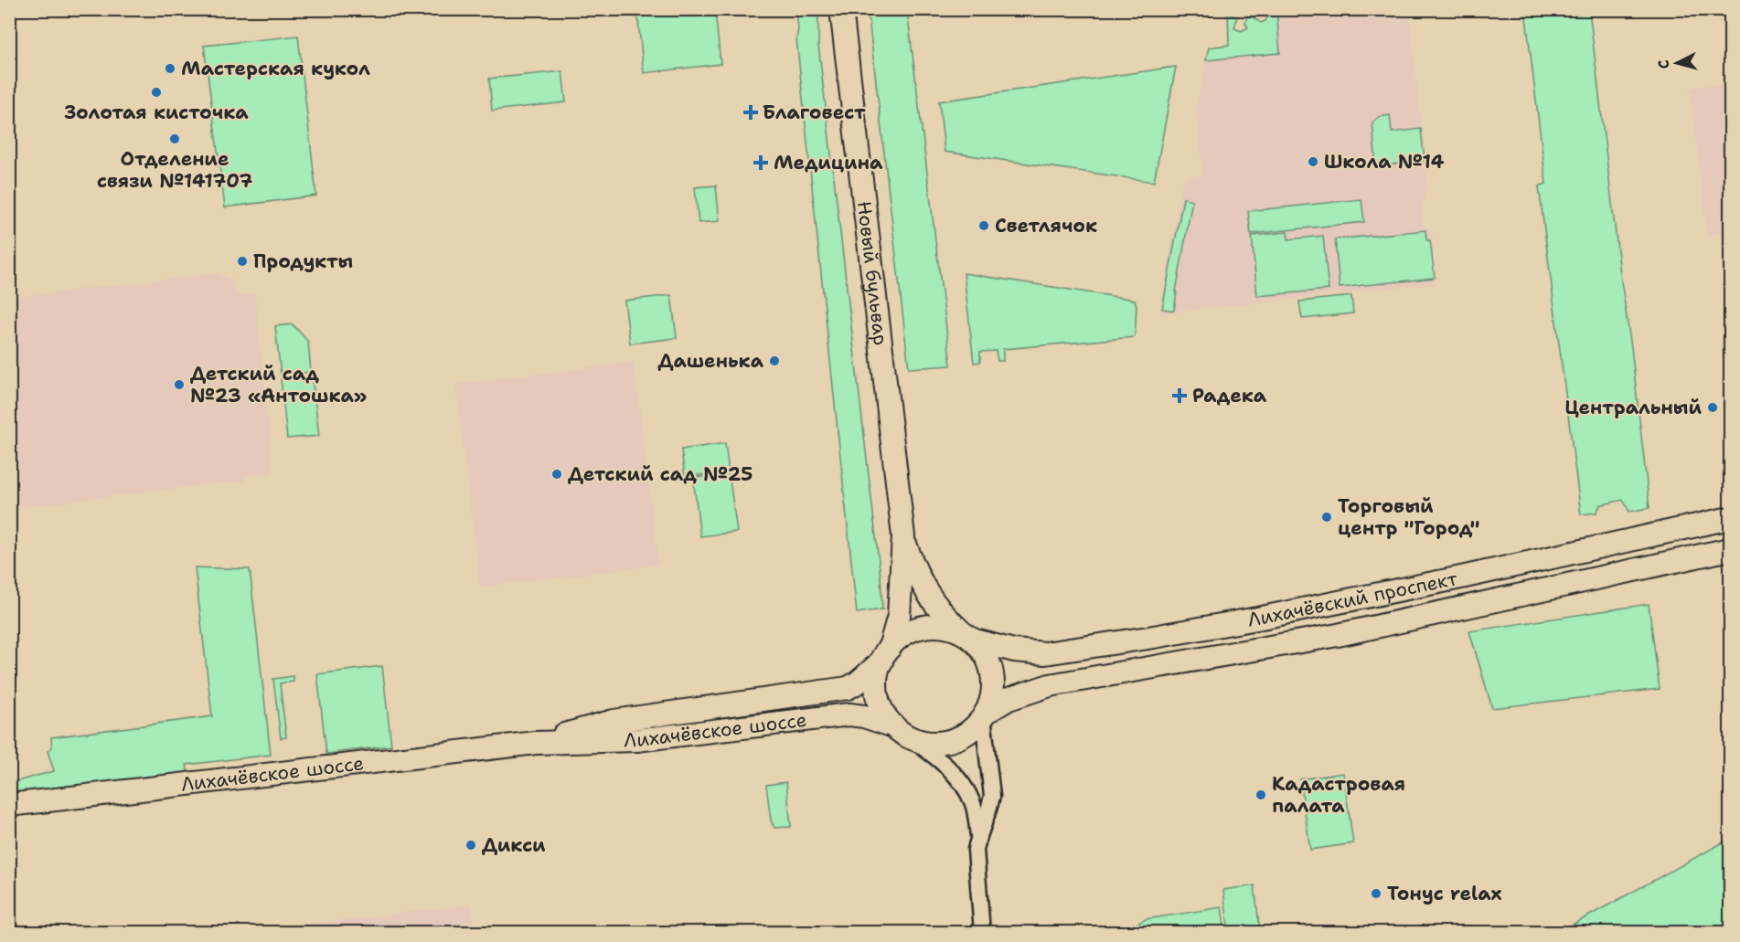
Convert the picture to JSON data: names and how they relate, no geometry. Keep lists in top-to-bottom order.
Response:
{
  "streets": {
    "main road": ["Новый бульвар", "Лихачёвский проспект", "Лихачёвское шоссе"]
  },
  "crossings": [
    ["Новый бульвар", "Лихачёвский проспект"],
    ["Новый бульвар", "Лихачёвское шоссе"],
    ["Лихачёвский проспект", "Лихачёвское шоссе"]
  ],
  "places": {
    "other": [
      "Мастерская кукол",
      "Золотая кисточка",
      "Отделение связи №141707",
      "Школа №14",
      "Светлячок",
      "Продукты",
      "Дашенька",
      "Детский сад №23 «Антошка»",
      "Центральный",
      "Детский сад №25",
      "Торговый центр \"Город\"",
      "Кадастровая палата",
      "Дикси",
      "Тонус relax"
    ],
    "health": ["Благовест", "Медицина", "Радека"]
  },
  "north": "left"
}
